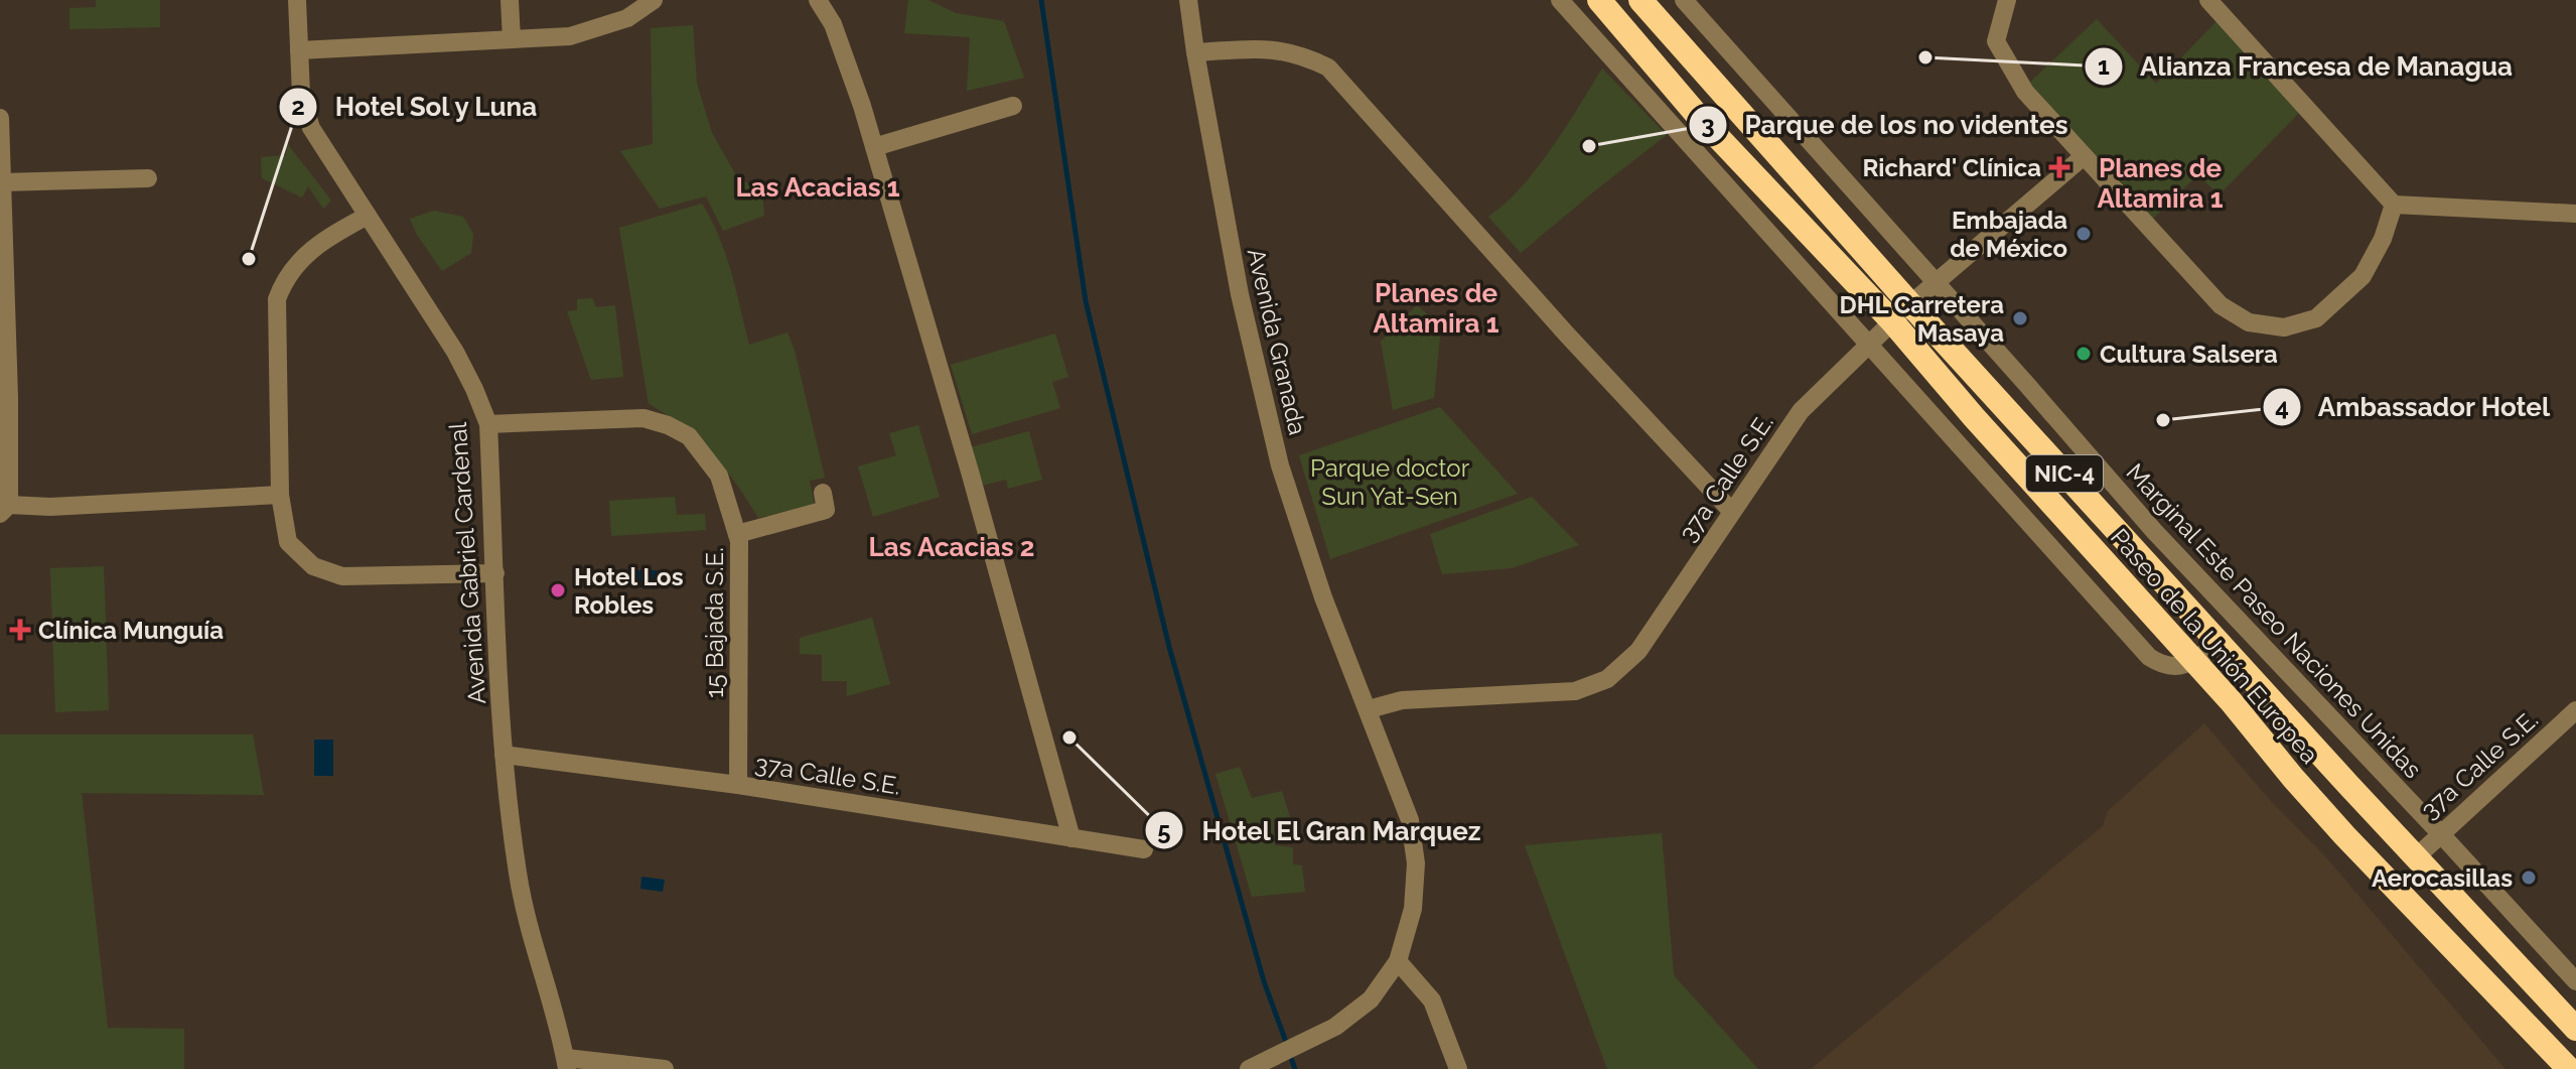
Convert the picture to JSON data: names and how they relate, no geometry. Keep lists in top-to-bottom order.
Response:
{
  "streets": {
    "highway": ["NIC-4", "Paseo de la Unión Europea"],
    "street": [
      "Avenida Granada",
      "37a Calle S.E.",
      "Avenida Gabriel Cardenal",
      "Marginal Este Paseo Naciones Unidas",
      "15 Bajada S.E."
    ]
  },
  "crossings": [
    ["Avenida Granada", "37a Calle S.E."],
    ["37a Calle S.E.", "Avenida Gabriel Cardenal"],
    ["37a Calle S.E.", "Marginal Este Paseo Naciones Unidas"],
    ["37a Calle S.E.", "15 Bajada S.E."],
    ["37a Calle S.E.", "Paseo de la Unión Europea"],
    ["Avenida Gabriel Cardenal", "15 Bajada S.E."]
  ],
  "districts": [
    "Planes de Altamira 1",
    "Las Acacias 1",
    "Planes de Altamira 1",
    "Las Acacias 2"
  ],
  "parks": ["Parque doctor Sun Yat-Sen"],
  "places": {
    "other": [
      "Alianza Francesa de Managua",
      "Parque de los no videntes",
      "Embajada de México",
      "Hotel Sol y Luna",
      "DHL Carretera Masaya",
      "Cultura Salsera",
      "Ambassador Hotel",
      "Hotel Los Robles",
      "Hotel El Gran Marquez",
      "Aerocasillas"
    ],
    "health": ["Richard' Clínica", "Clínica Munguía"]
  }
}
